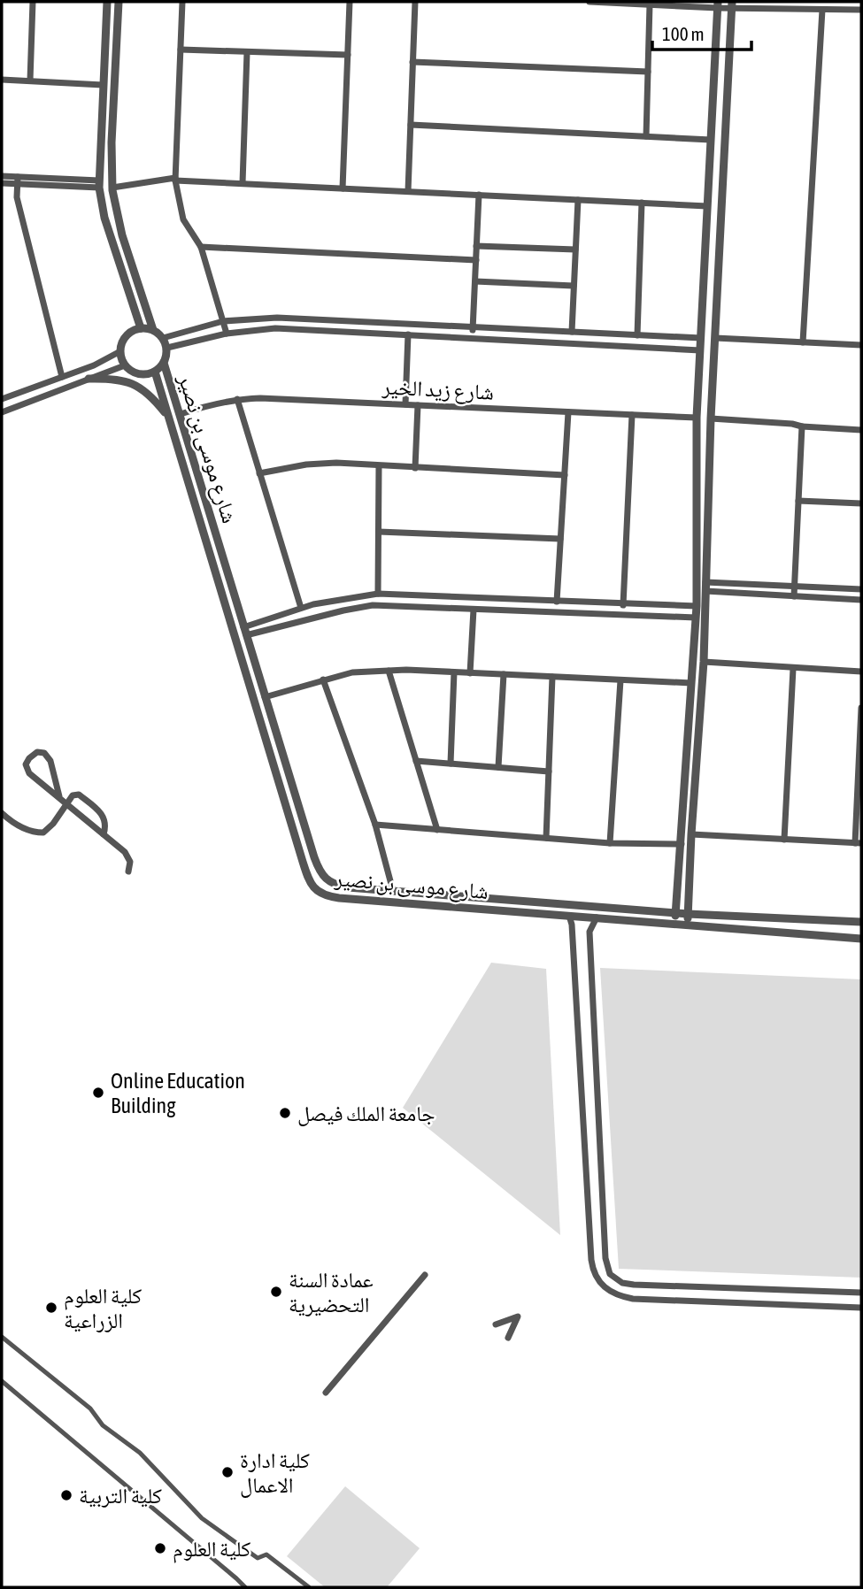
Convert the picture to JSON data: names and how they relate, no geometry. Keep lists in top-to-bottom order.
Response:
{
  "streets": {
    "street": ["شارع زيد الخير", "شارع موسى بن نصير"]
  },
  "crossings": [
    ["شارع زيد الخير", "شارع موسى بن نصير"]
  ],
  "places": [
    "Online Education Building",
    "جامعة الملك فيصل",
    "عمادة السنة التحضيرية",
    "كلية العلوم الزراعية",
    "كلية ادارة الاعمال",
    "كلية التربية",
    "كلية العلوم"
  ],
  "scale_bar": "100 m"
}
